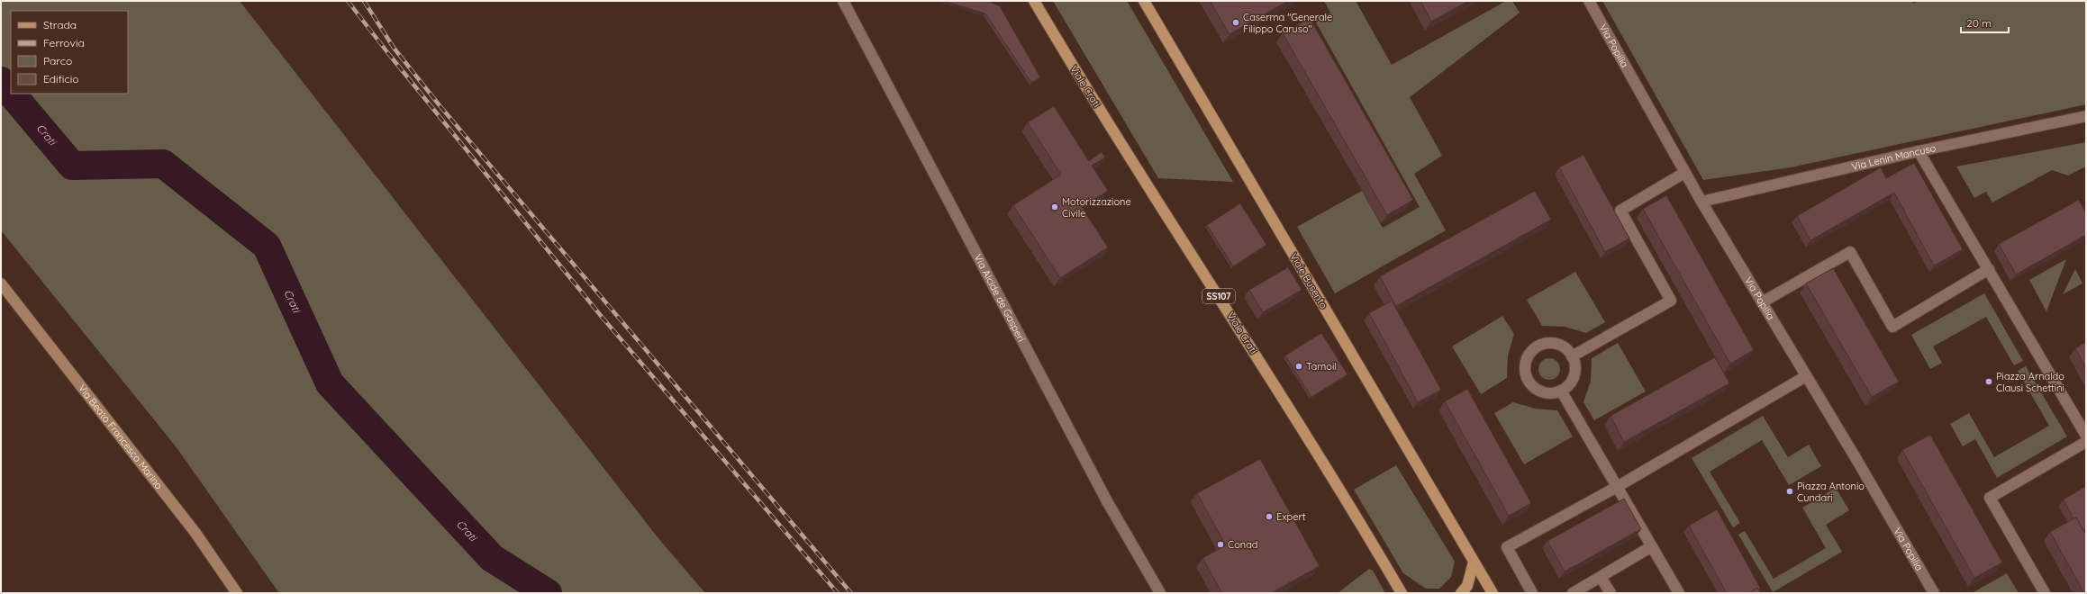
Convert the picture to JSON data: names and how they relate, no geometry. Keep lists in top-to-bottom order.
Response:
{
  "streets": {
    "main road": [
      "Viale Crati",
      "Viale Busento",
      "SS107",
      "Via Beato Francesco Marino"
    ],
    "street": ["Via Popilia", "Via Lenin Mancuso", "Via Alcide de Gasperi"]
  },
  "crossings": [
    ["Via Popilia", "Via Lenin Mancuso"]
  ],
  "water": ["Crati"],
  "places": [
    "Caserma \"Generale Filippo Caruso\"",
    "Motorizzazione Civile",
    "Tamoil",
    "Piazza Arnaldo Clausi Schettini",
    "Piazza Antonio Cundari",
    "Expert",
    "Conad"
  ],
  "legend": [
    "Strada",
    "Ferrovia",
    "Parco",
    "Edificio"
  ],
  "scale_bar": "20 m"
}
